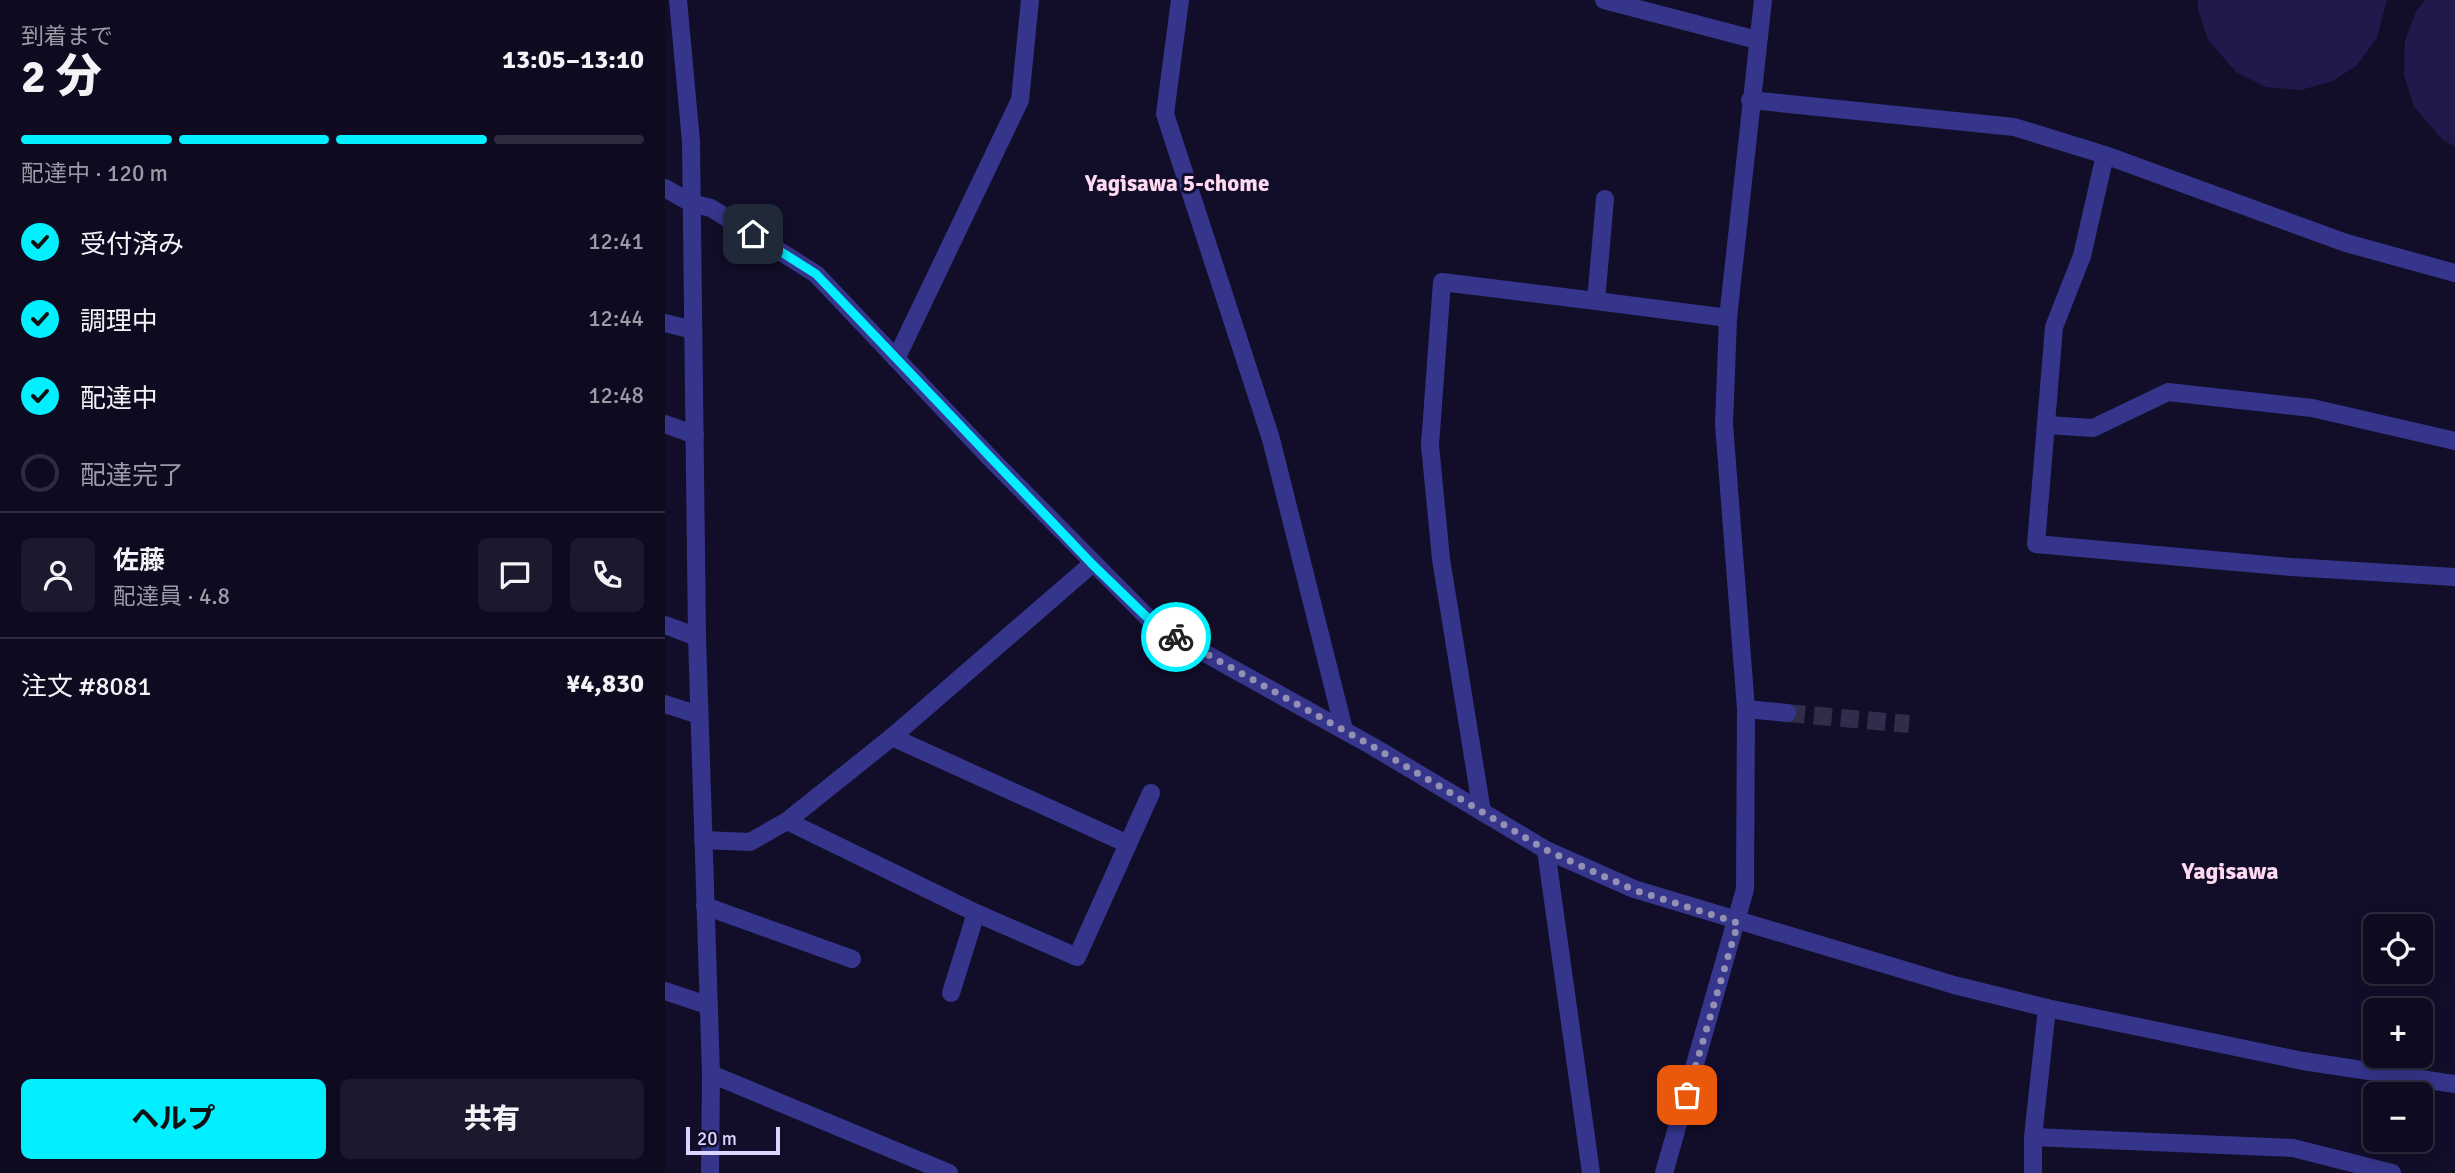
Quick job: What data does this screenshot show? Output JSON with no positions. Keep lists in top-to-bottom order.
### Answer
{
  "districts": ["Yagisawa 5-chome", "Yagisawa"],
  "scale_bar": "20 m",
  "page": {
    "heading": ["2 分", "到着まで", "13:05–13:10"],
    "panel": [
      "佐藤",
      "配達員 · 4.8",
      "注文 #8081",
      "¥4,830"
    ],
    "bar": "配達中 · 120 m",
    "list": [
      ["受付済み", "12:41"],
      ["調理中", "12:44"],
      ["配達中", "12:48"],
      "配達完了"
    ],
    "map_buttons": ["+", "−"],
    "buttons": ["ヘルプ", "共有"],
    "scale": "20 m"
  }
}
